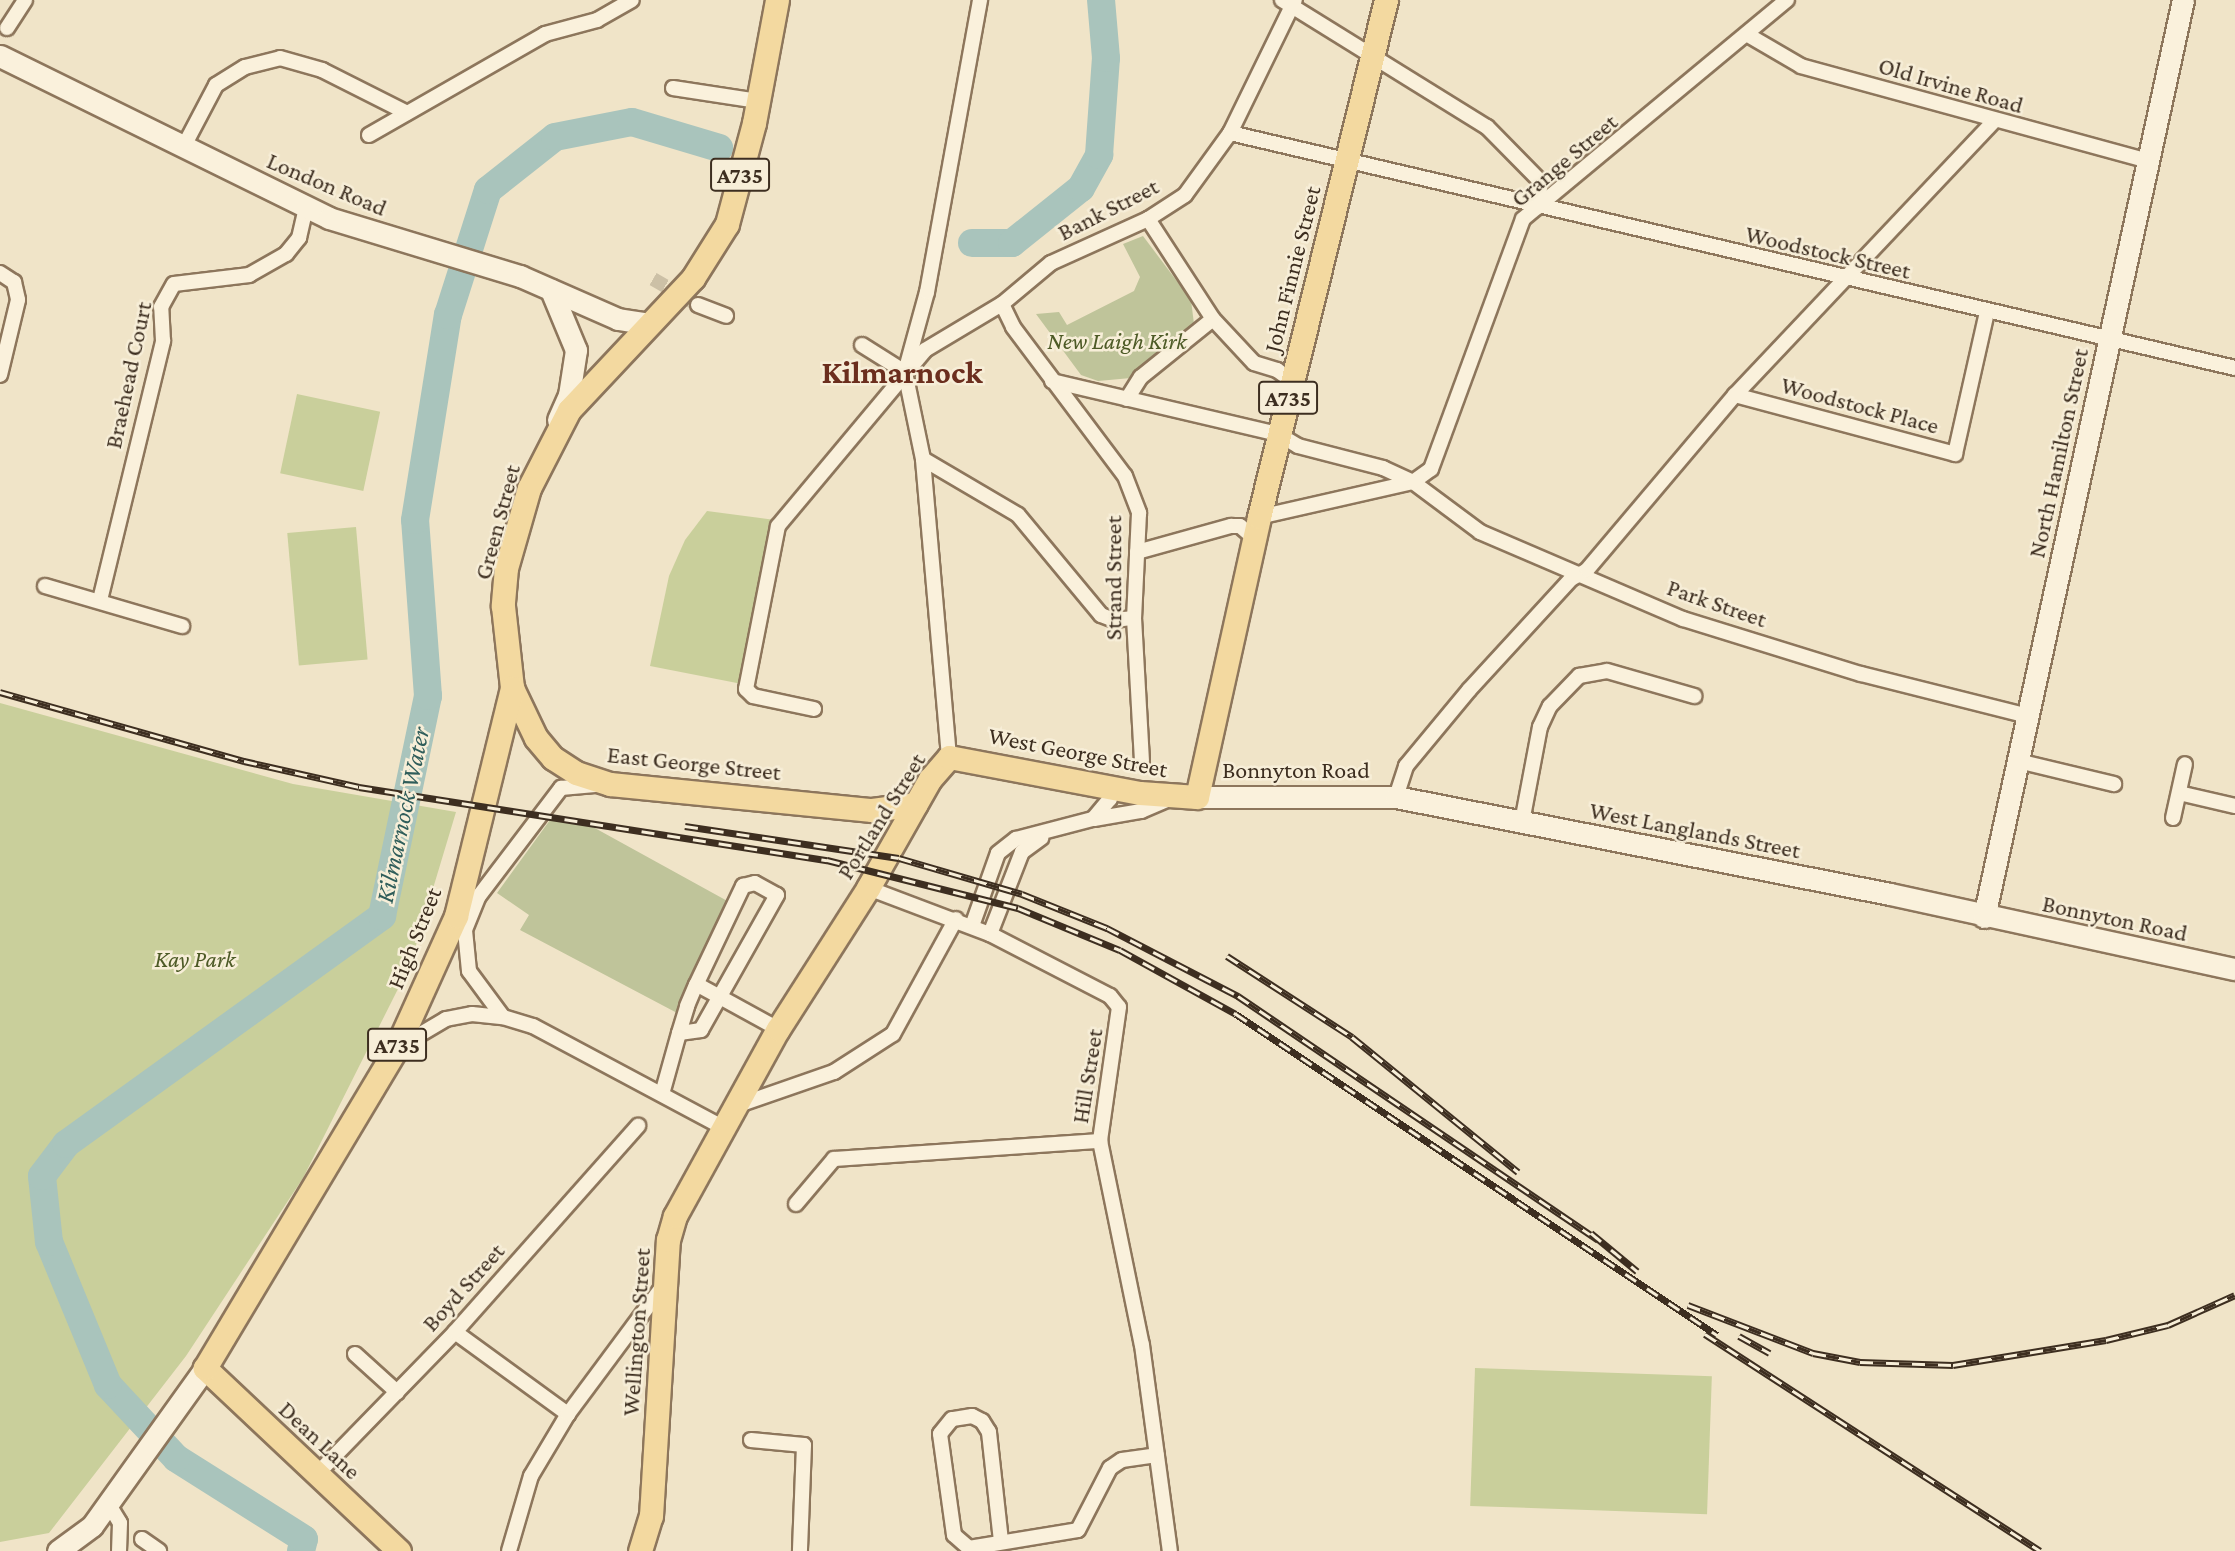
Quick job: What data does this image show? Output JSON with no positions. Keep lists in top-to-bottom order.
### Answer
{
  "streets": {
    "main road": [
      "A735",
      "John Finnie Street",
      "Green Street",
      "West George Street",
      "East George Street",
      "Portland Street",
      "High Street",
      "Wellington Street",
      "Dean Lane"
    ],
    "street": [
      "Old Irvine Road",
      "Grange Street",
      "London Road",
      "Bank Street",
      "Woodstock Street",
      "Braehead Court",
      "Woodstock Place",
      "North Hamilton Street",
      "Strand Street",
      "Park Street",
      "Bonnyton Road",
      "West Langlands Street",
      "Hill Street",
      "Boyd Street"
    ]
  },
  "crossings": [
    ["Old Irvine Road", "Grange Street"],
    ["Old Irvine Road", "North Hamilton Street"],
    ["Grange Street", "Woodstock Street"],
    ["Grange Street", "Park Street"],
    ["A735", "London Road"],
    ["A735", "Green Street"],
    ["London Road", "Braehead Court"],
    ["London Road", "Green Street"],
    ["Bank Street", "Woodstock Street"],
    ["Bank Street", "Strand Street"],
    ["Bank Street", "Portland Street"],
    ["Woodstock Street", "John Finnie Street"],
    ["Woodstock Street", "Woodstock Place"],
    ["Woodstock Street", "North Hamilton Street"],
    ["John Finnie Street", "Park Street"],
    ["John Finnie Street", "West George Street"],
    ["John Finnie Street", "Bonnyton Road"],
    ["North Hamilton Street", "Park Street"],
    ["North Hamilton Street", "Bonnyton Road"],
    ["North Hamilton Street", "West Langlands Street"],
    ["Green Street", "East George Street"],
    ["Green Street", "High Street"],
    ["Strand Street", "Park Street"],
    ["West George Street", "Bonnyton Road"],
    ["West George Street", "Portland Street"],
    ["East George Street", "Portland Street"],
    ["East George Street", "High Street"],
    ["Bonnyton Road", "West Langlands Street"],
    ["Portland Street", "Hill Street"],
    ["Portland Street", "Wellington Street"],
    ["High Street", "Dean Lane"],
    ["Boyd Street", "Dean Lane"]
  ],
  "districts": ["Kilmarnock"],
  "water": ["Kilmarnock Water"],
  "parks": ["New Laigh Kirk", "Kay Park"]
}
